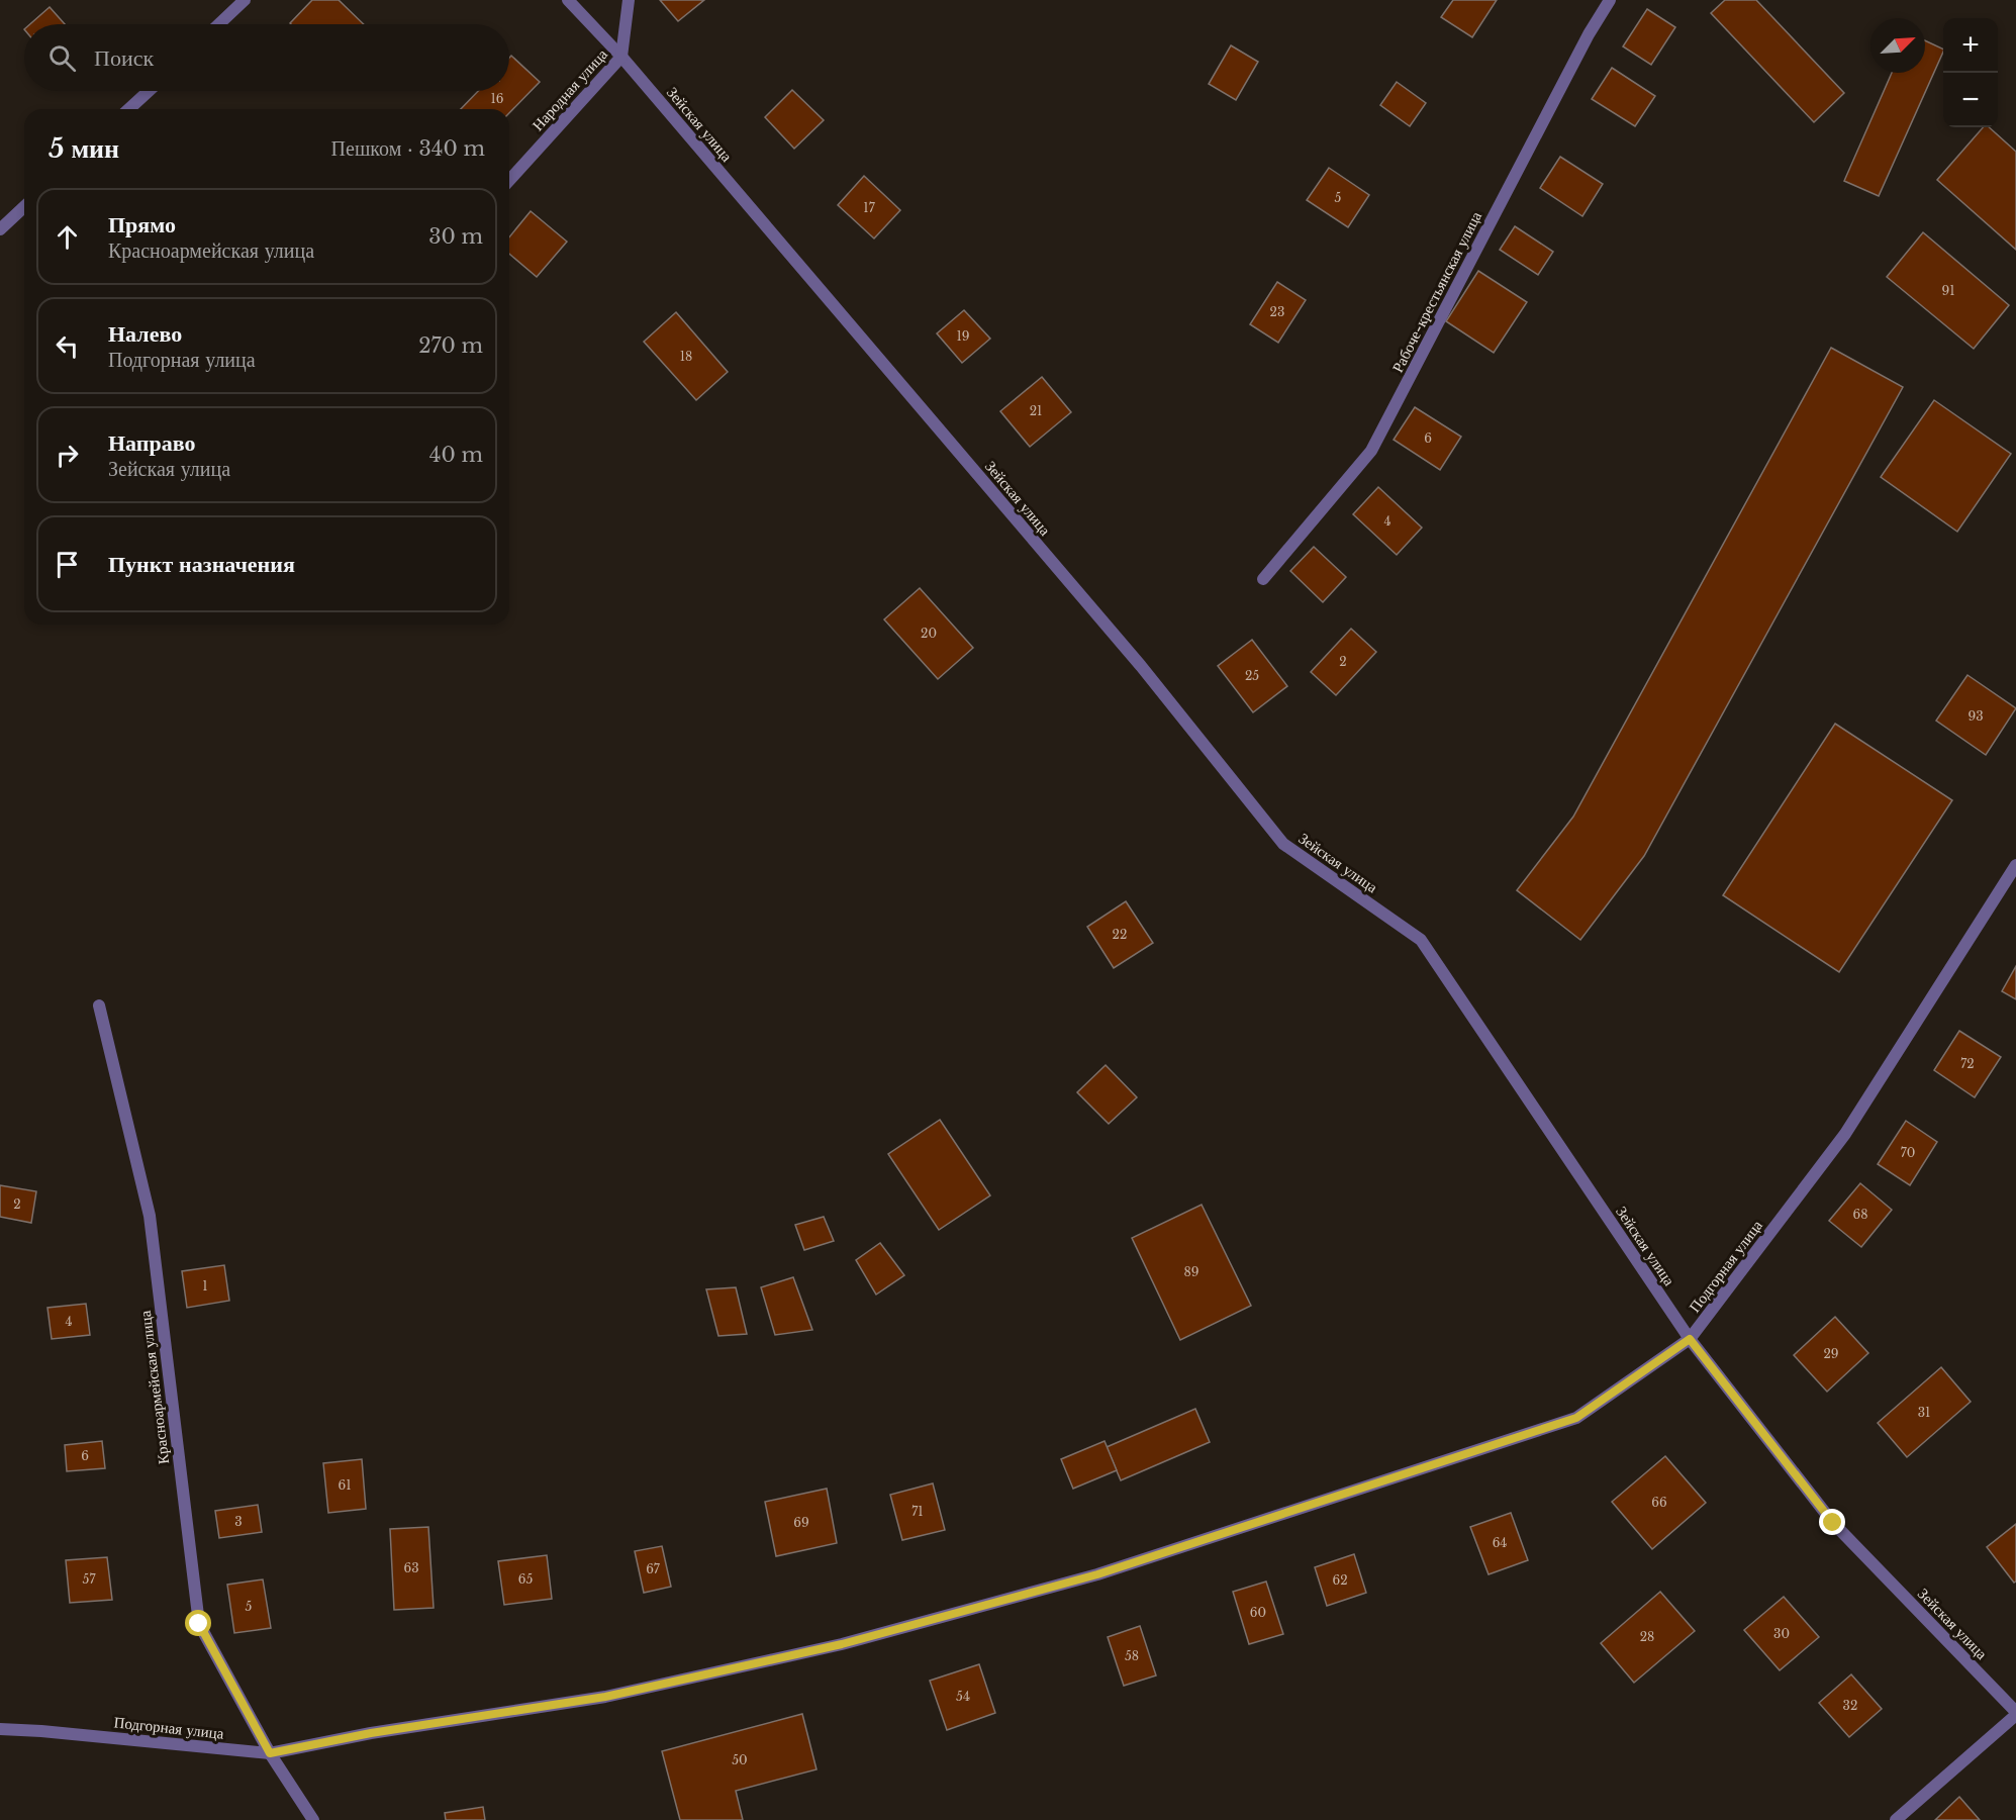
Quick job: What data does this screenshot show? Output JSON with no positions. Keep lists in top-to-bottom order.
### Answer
{
  "streets": {
    "street": [
      "Народная улица",
      "Зейская улица",
      "Рабоче-крестьянская улица",
      "Подгорная улица",
      "Красноармейская улица"
    ]
  },
  "crossings": [
    ["Народная улица", "Зейская улица"],
    ["Зейская улица", "Подгорная улица"],
    ["Подгорная улица", "Красноармейская улица"]
  ],
  "house_numbers": [
    "16",
    "5",
    "17",
    "91",
    "23",
    "19",
    "18",
    "21",
    "6",
    "4",
    "20",
    "2",
    "25",
    "93",
    "22",
    "72",
    "70",
    "2",
    "68",
    "89",
    "1",
    "4",
    "29",
    "31",
    "6",
    "61",
    "66",
    "71",
    "3",
    "69",
    "64",
    "63",
    "67",
    "57",
    "65",
    "62",
    "5",
    "60",
    "30",
    "28",
    "58",
    "54",
    "32",
    "50"
  ],
  "north": "top right",
  "page": {
    "map_buttons": ["+", "−"],
    "search": "Поиск",
    "heading": ["5 мин", "Пешком · 340 m"],
    "list": [
      ["Прямо", "Красноармейская улица", "30 m"],
      ["Налево", "Подгорная улица", "270 m"],
      ["Направо", "Зейская улица", "40 m"],
      "Пункт назначения"
    ]
  }
}
